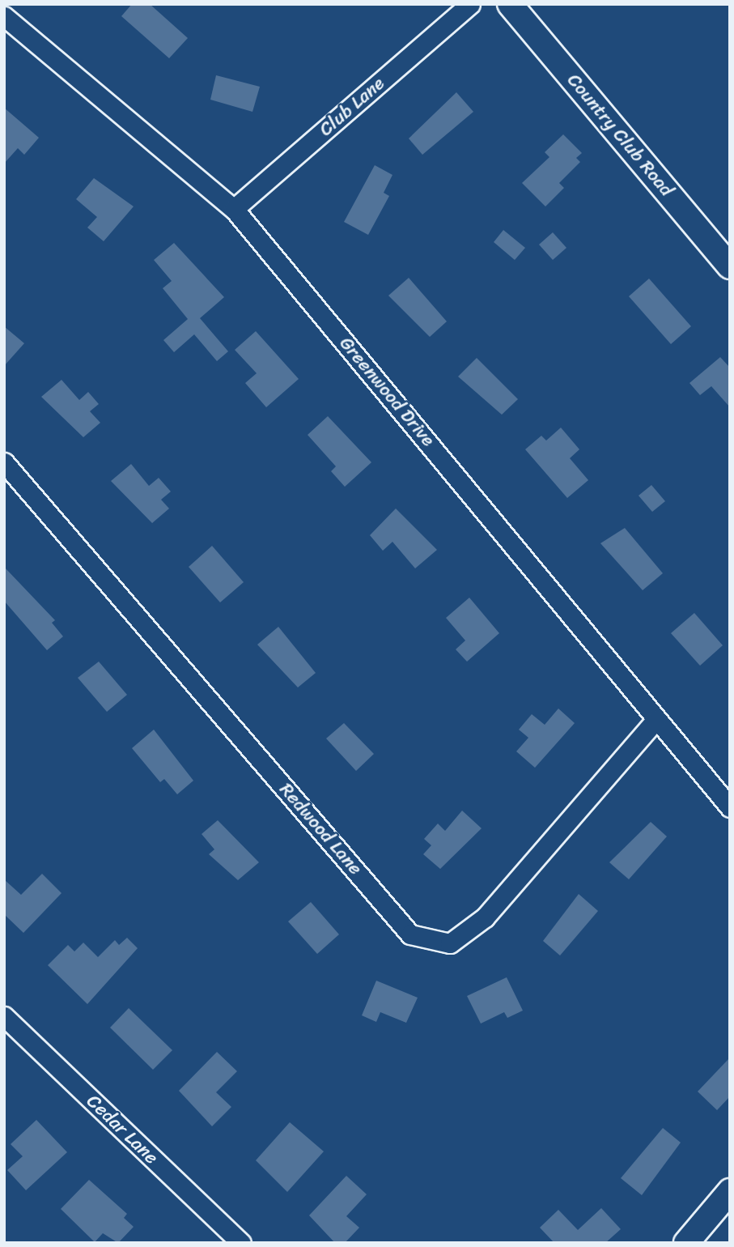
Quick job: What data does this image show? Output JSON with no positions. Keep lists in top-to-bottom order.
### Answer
{
  "streets": {
    "street": [
      "Club Lane",
      "Country Club Road",
      "Greenwood Drive",
      "Redwood Lane",
      "Cedar Lane"
    ]
  },
  "crossings": [
    ["Club Lane", "Greenwood Drive"],
    ["Greenwood Drive", "Redwood Lane"]
  ]
}
